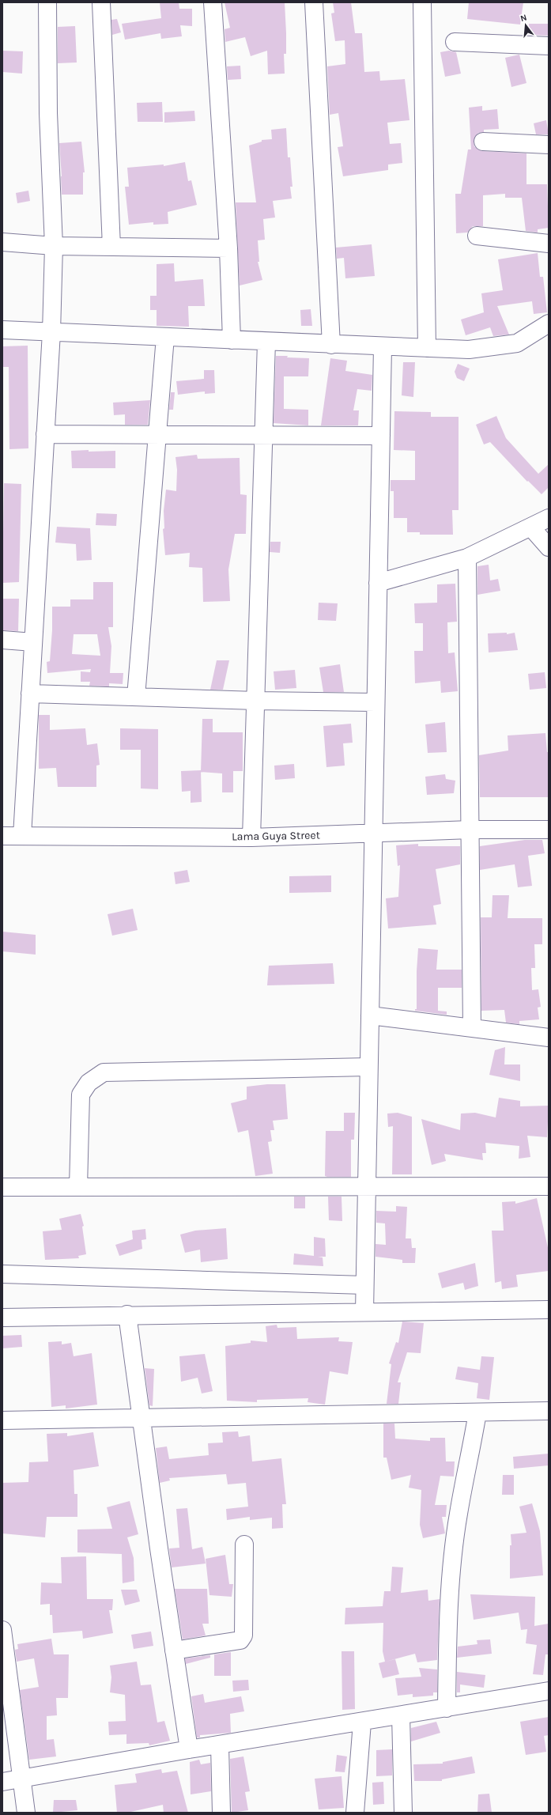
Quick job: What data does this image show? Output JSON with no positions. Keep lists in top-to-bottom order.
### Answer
{
  "streets": {
    "street": ["Lama Guya Street"]
  },
  "north": "top"
}
